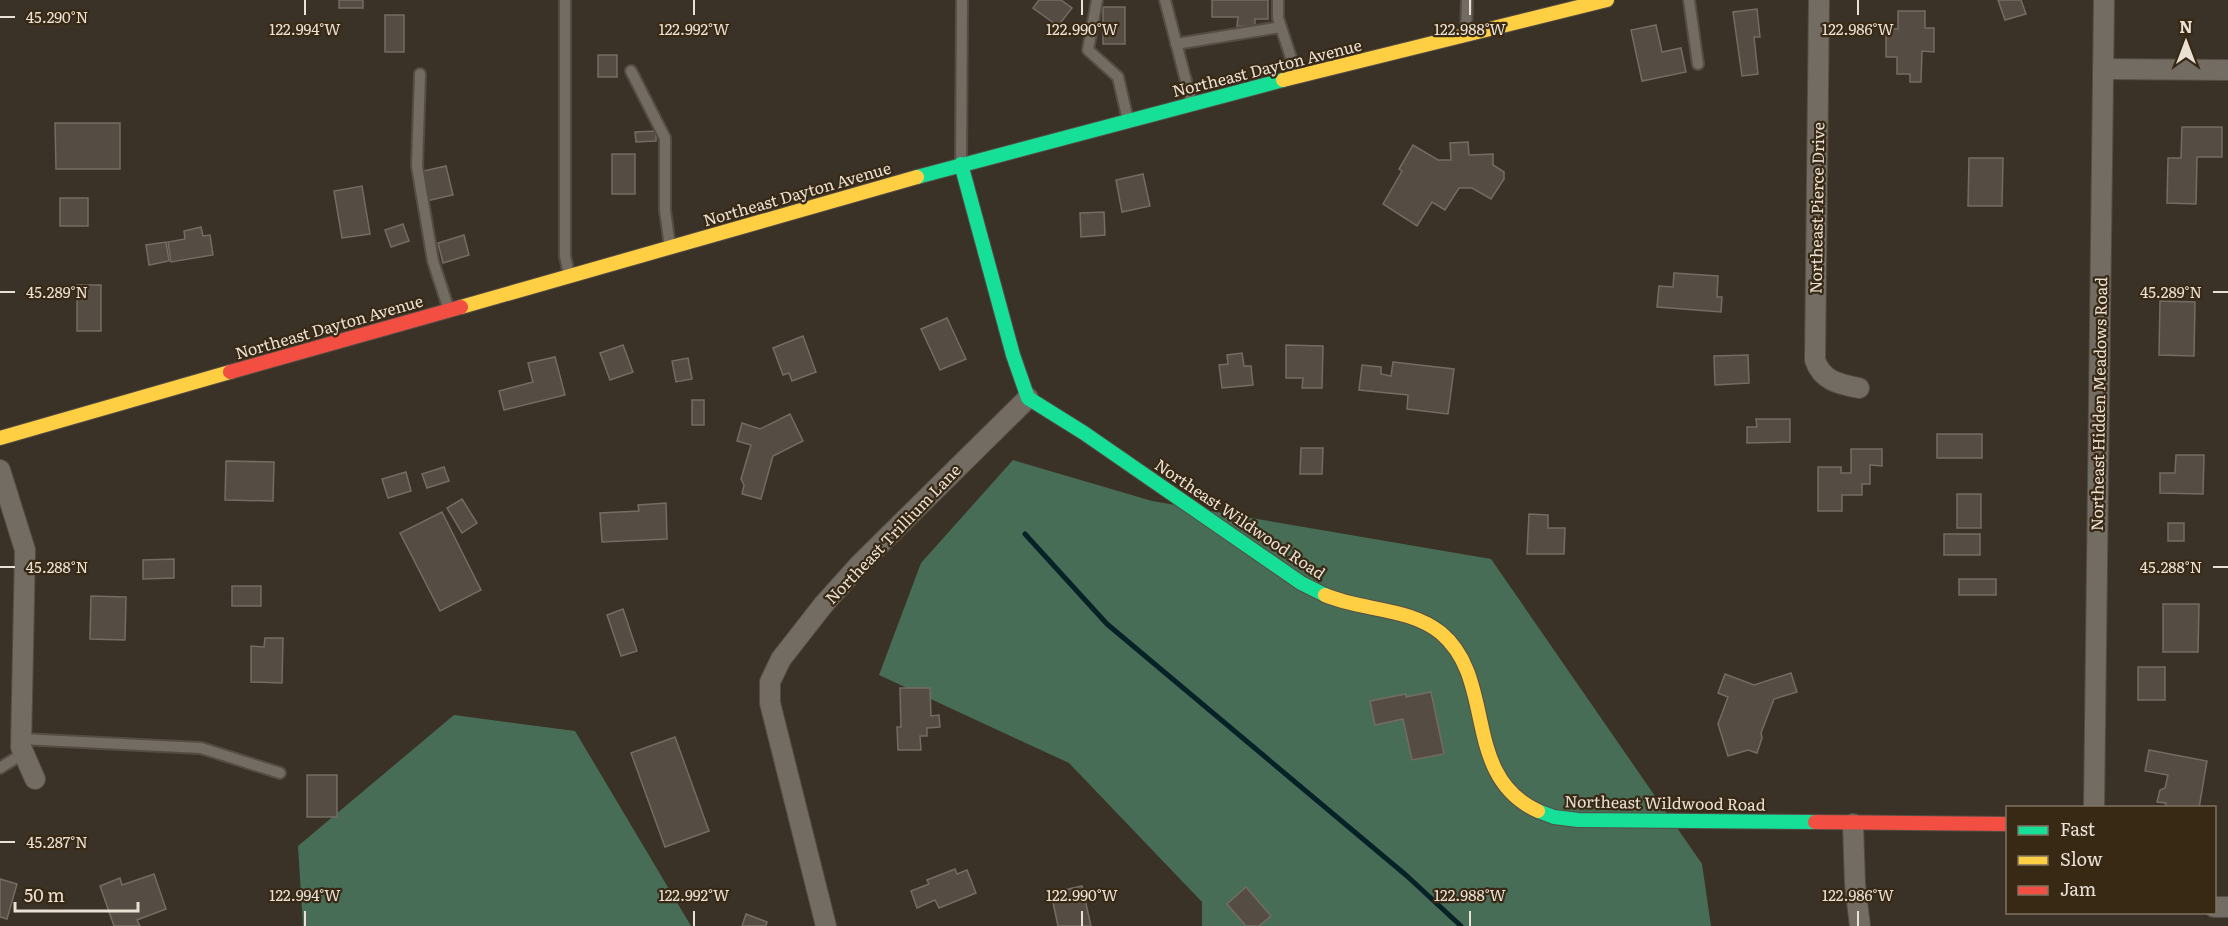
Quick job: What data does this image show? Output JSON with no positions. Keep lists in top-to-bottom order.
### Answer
{
  "streets": {
    "street": [
      "Northeast Dayton Avenue",
      "Northeast Pierce Drive",
      "Northeast Hidden Meadows Road",
      "Northeast Wildwood Road",
      "Northeast Trillium Lane"
    ]
  },
  "crossings": [
    ["Northeast Wildwood Road", "Northeast Trillium Lane"]
  ],
  "legend": ["Fast", "Slow", "Jam"],
  "scale_bar": "50 m",
  "north": "top",
  "coordinates": [
    "45.290°N",
    "122.994°W",
    "122.992°W",
    "122.990°W",
    "122.988°W",
    "122.986°W",
    "45.289°N",
    "45.288°N",
    "45.287°N"
  ]
}
